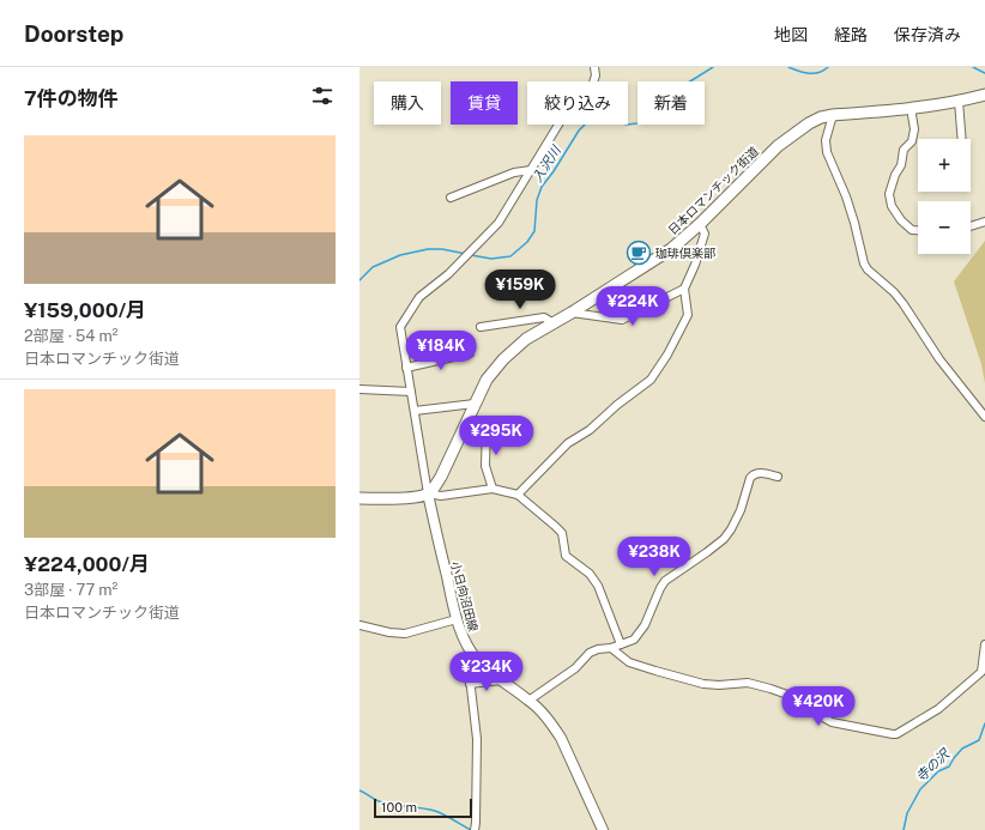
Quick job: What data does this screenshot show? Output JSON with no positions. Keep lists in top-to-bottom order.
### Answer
{
  "streets": {
    "highway": ["日本ロマンチック街道"],
    "main road": ["小日向沼田線"]
  },
  "crossings": [
    ["日本ロマンチック街道", "小日向沼田線"]
  ],
  "water": ["入沢川", "寺の沢"],
  "places": {
    "cafe": ["珈琲倶楽部"]
  },
  "scale_bar": "100 m",
  "page": {
    "header": "Doorstep",
    "nav": ["地図", "経路", "保存済み"],
    "heading": "7件の物件",
    "chip": [
      "購入",
      "賃貸",
      "絞り込み",
      "新着"
    ],
    "list": [
      {
        "name": "¥159,000/月",
        "note": "2部屋 · 54 m² · 日本ロマンチック街道"
      },
      {
        "name": "¥224,000/月",
        "note": "3部屋 · 77 m² · 日本ロマンチック街道"
      }
    ],
    "map_buttons": ["+", "−"],
    "price": [
      "¥159K",
      "¥224K",
      "¥184K",
      "¥295K",
      "¥238K",
      "¥234K",
      "¥420K"
    ],
    "scale": "100 m"
  }
}
